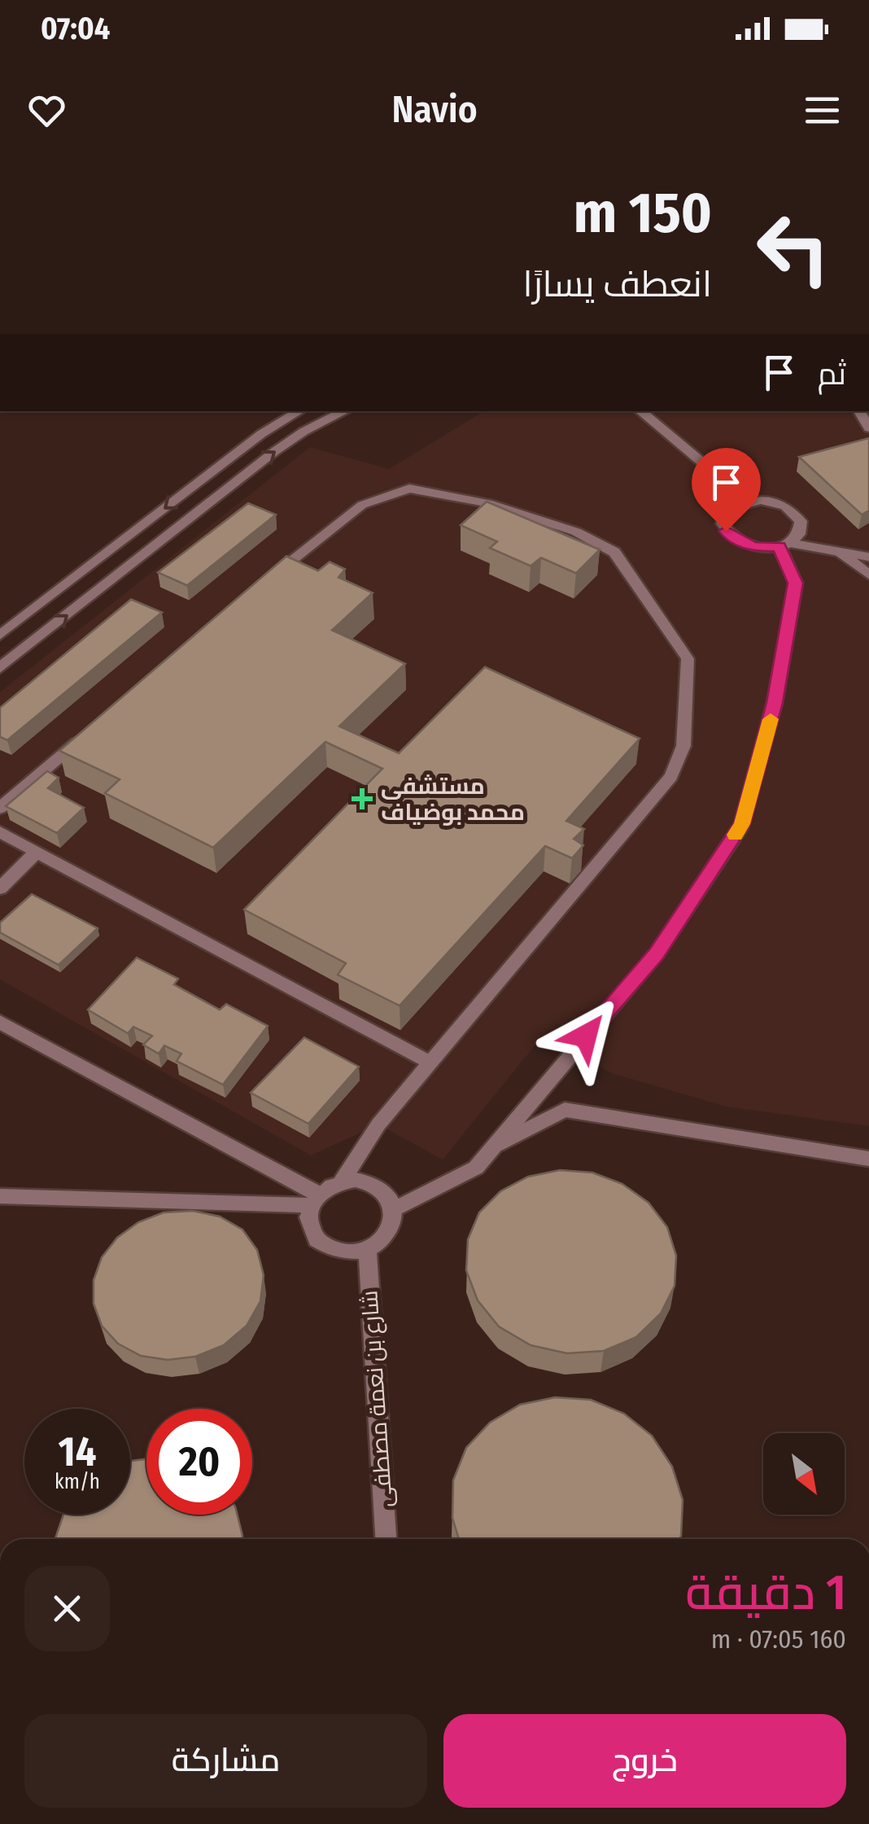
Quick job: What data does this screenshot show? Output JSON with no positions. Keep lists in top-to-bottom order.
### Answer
{
  "streets": {
    "street": ["شارع بن نعمة مصطفى"]
  },
  "places": {
    "health": ["مستشفى محمد بوضياف"]
  },
  "north": "bottom right",
  "page": {
    "status": "07:04",
    "header": "Navio",
    "turn": ["150 m", "انعطف يسارًا"],
    "then": "ثم",
    "speed": "14 km/h",
    "limit": "20",
    "heading": ["1 دقيقة", "160 m · 07:05"],
    "buttons": ["خروج", "مشاركة"]
  }
}
